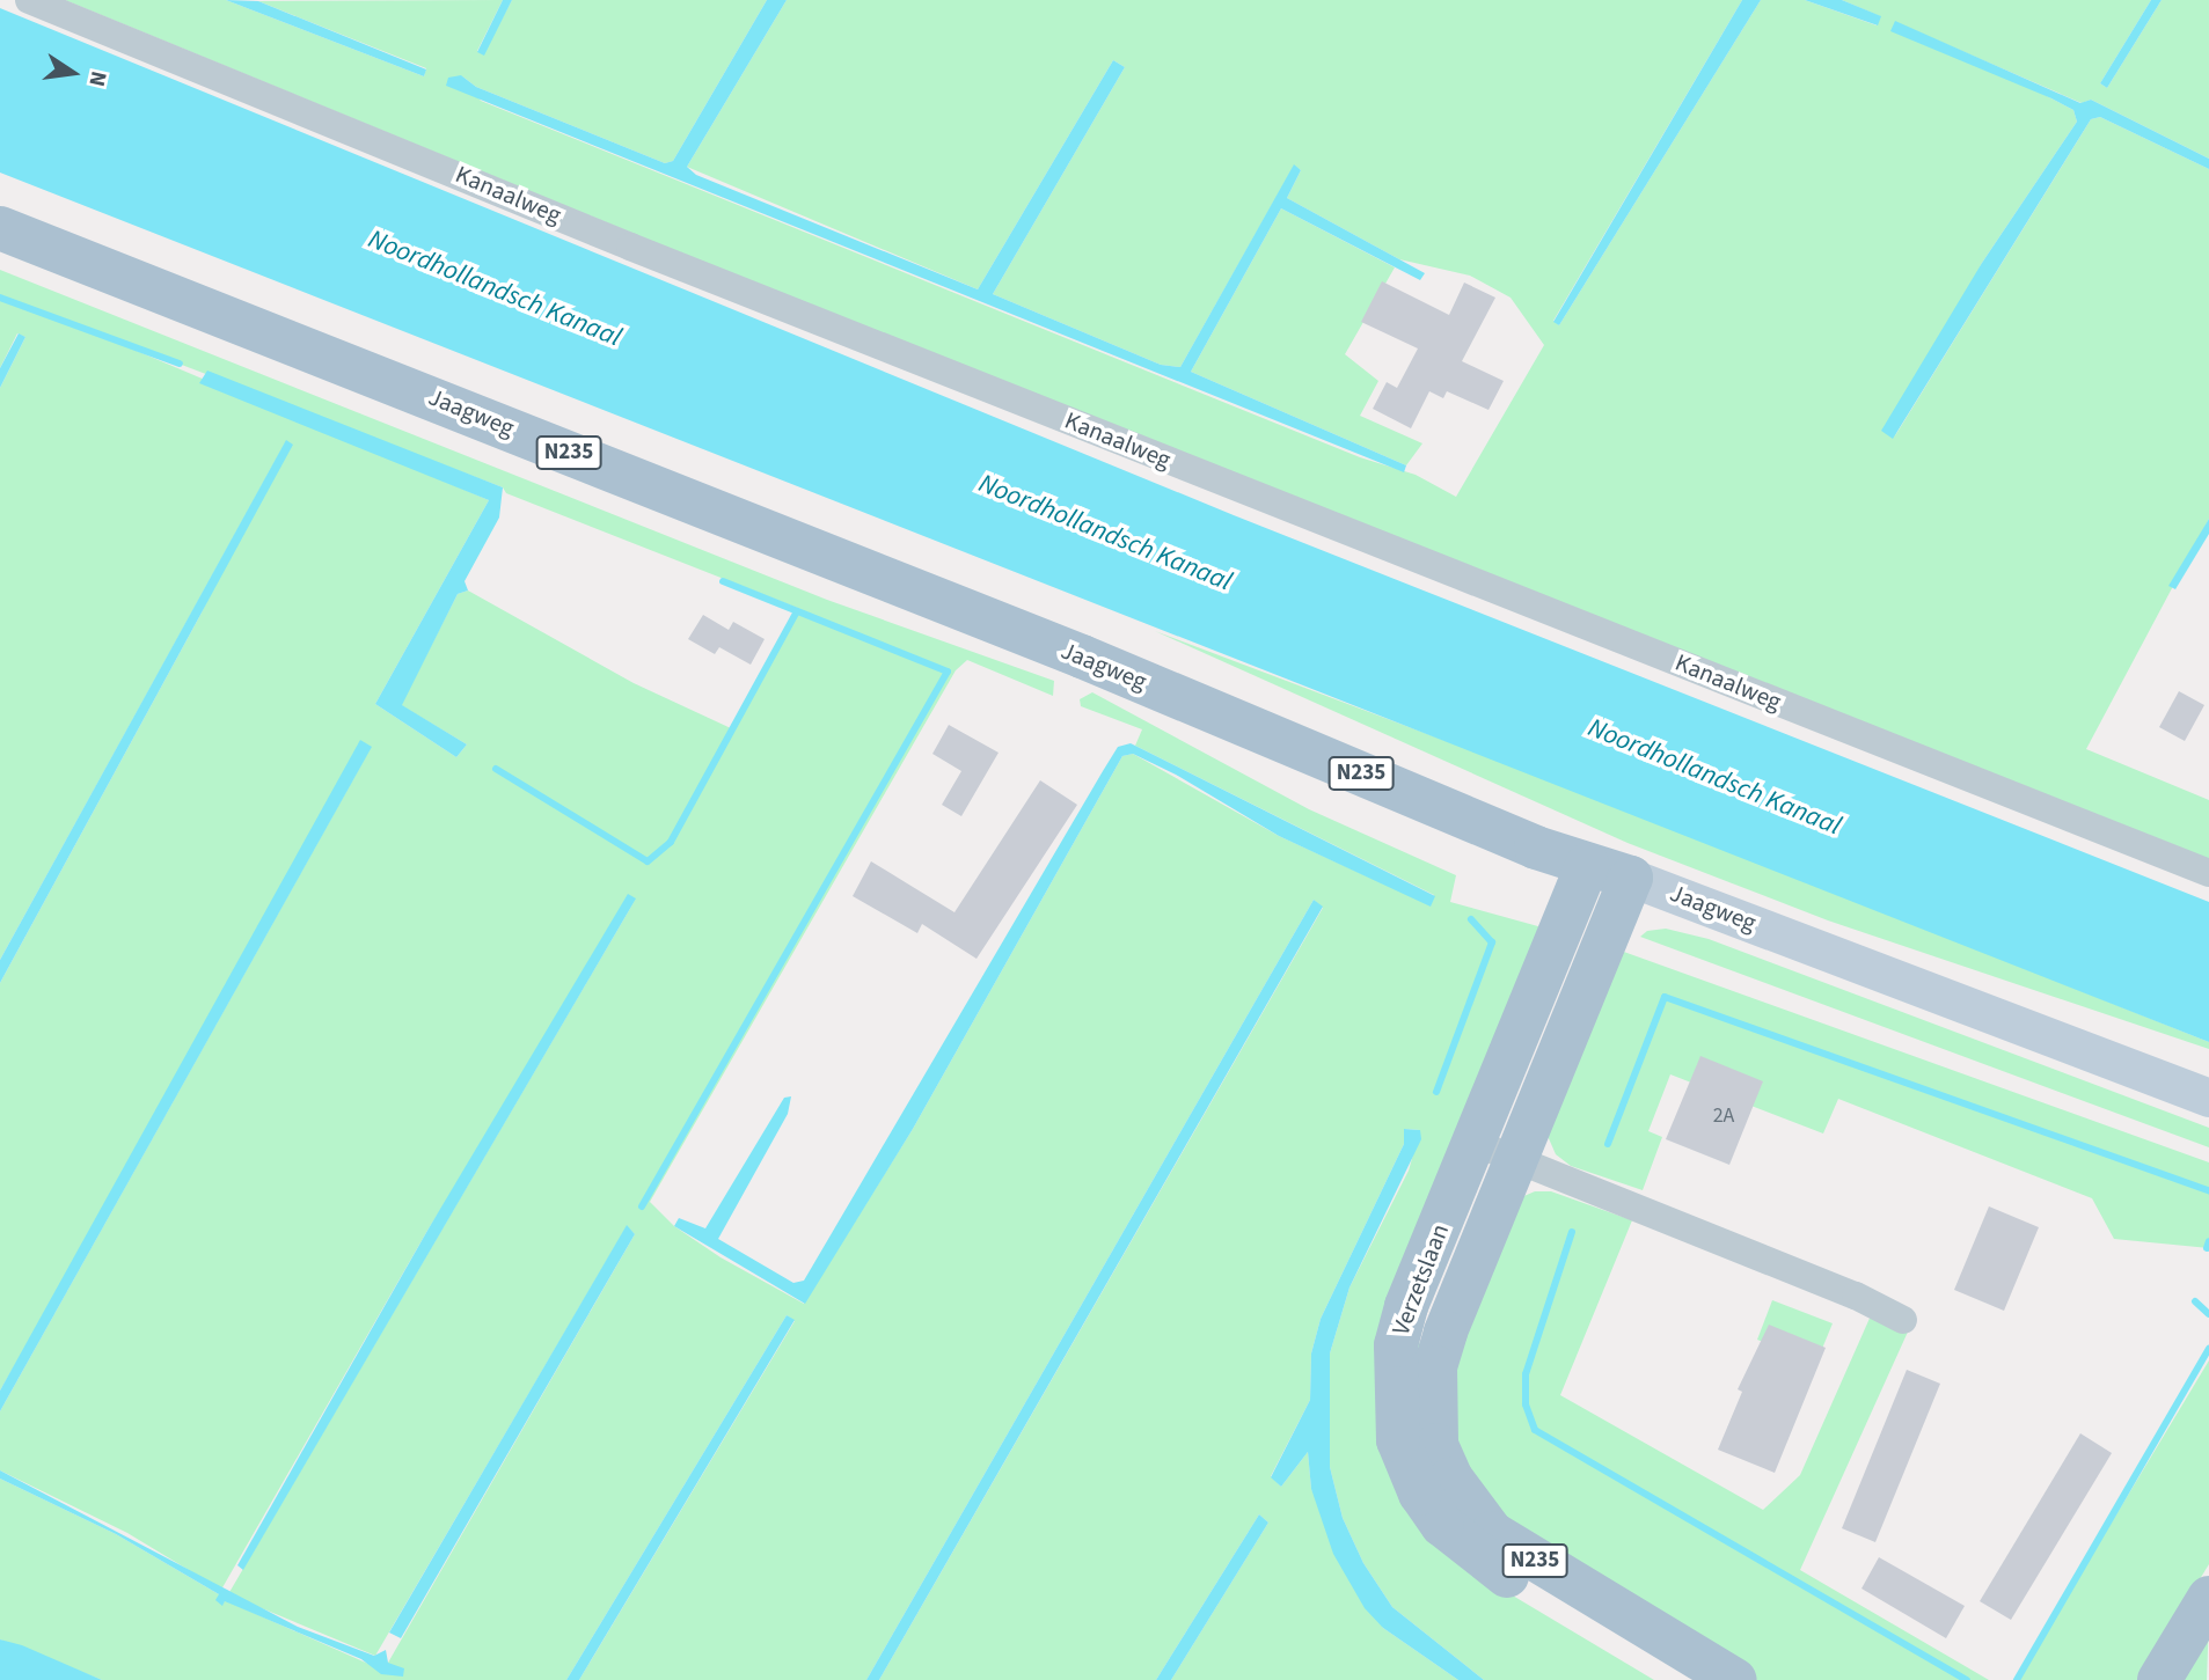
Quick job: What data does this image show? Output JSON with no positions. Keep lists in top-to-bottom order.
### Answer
{
  "streets": {
    "main road": ["Jaagweg", "N235", "Verzetslaan"],
    "street": ["Kanaalweg"]
  },
  "crossings": [
    ["Jaagweg", "Verzetslaan"]
  ],
  "water": ["Noordhollandsch Kanaal"],
  "house_numbers": ["2A"],
  "north": "right"
}
